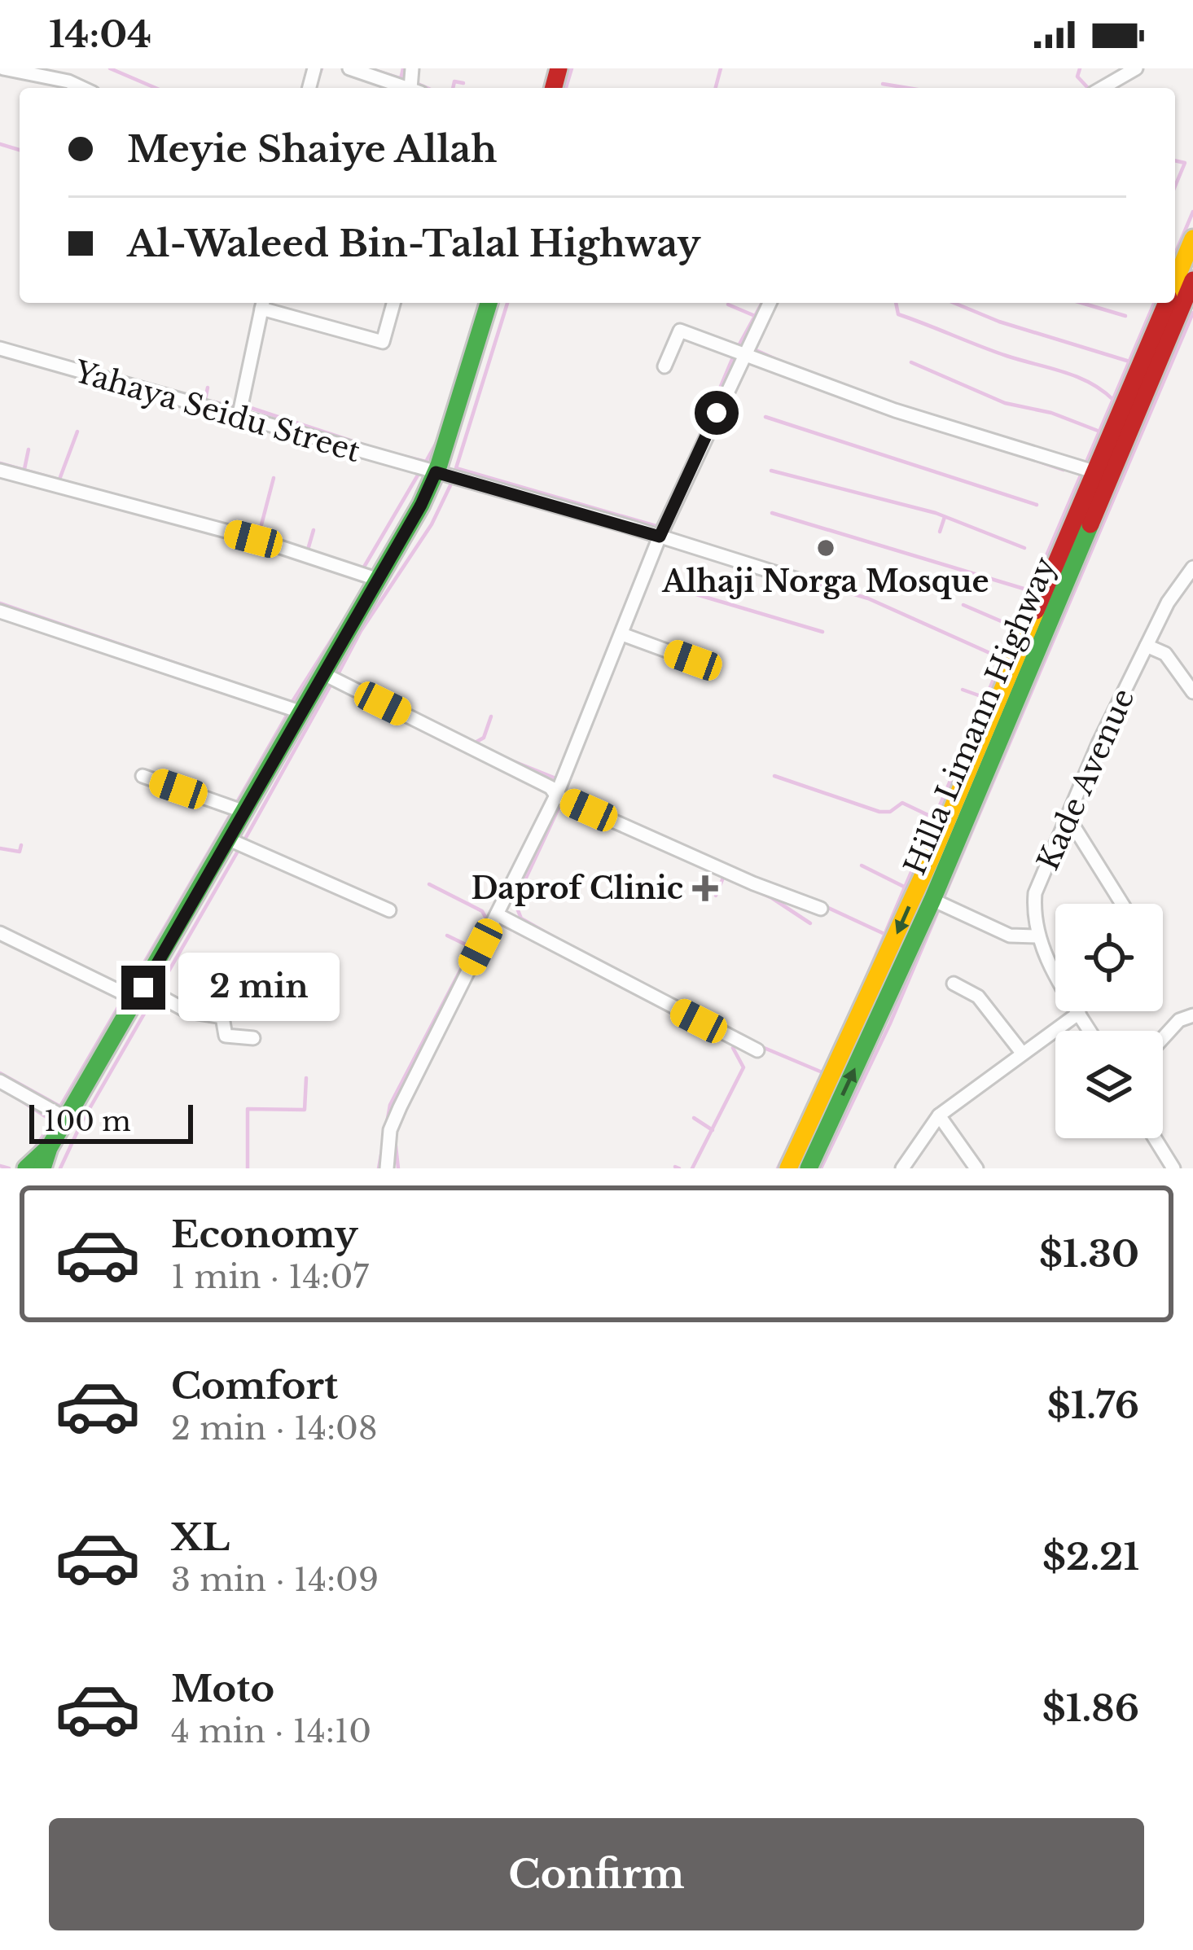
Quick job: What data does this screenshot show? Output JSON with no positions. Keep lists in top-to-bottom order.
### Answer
{
  "streets": {
    "main road": ["Hilla Limann Highway"],
    "street": ["Yahaya Seidu Street", "Kade Avenue"]
  },
  "places": {
    "other": ["Alhaji Norga Mosque"],
    "health": ["Daprof Clinic"]
  },
  "scale_bar": "100 m",
  "page": {
    "status": "14:04",
    "banner": ["Meyie Shaiye Allah", "Al-Waleed Bin-Talal Highway"],
    "bubble": "2 min",
    "scale": "100 m",
    "list": [
      {
        "name": "Economy",
        "note": "1 min · 14:07",
        "value": "$1.30"
      },
      {
        "name": "Comfort",
        "note": "2 min · 14:08",
        "value": "$1.76"
      },
      {
        "name": "XL",
        "note": "3 min · 14:09",
        "value": "$2.21"
      },
      {
        "name": "Moto",
        "note": "4 min · 14:10",
        "value": "$1.86"
      }
    ],
    "buttons": "Confirm"
  }
}
